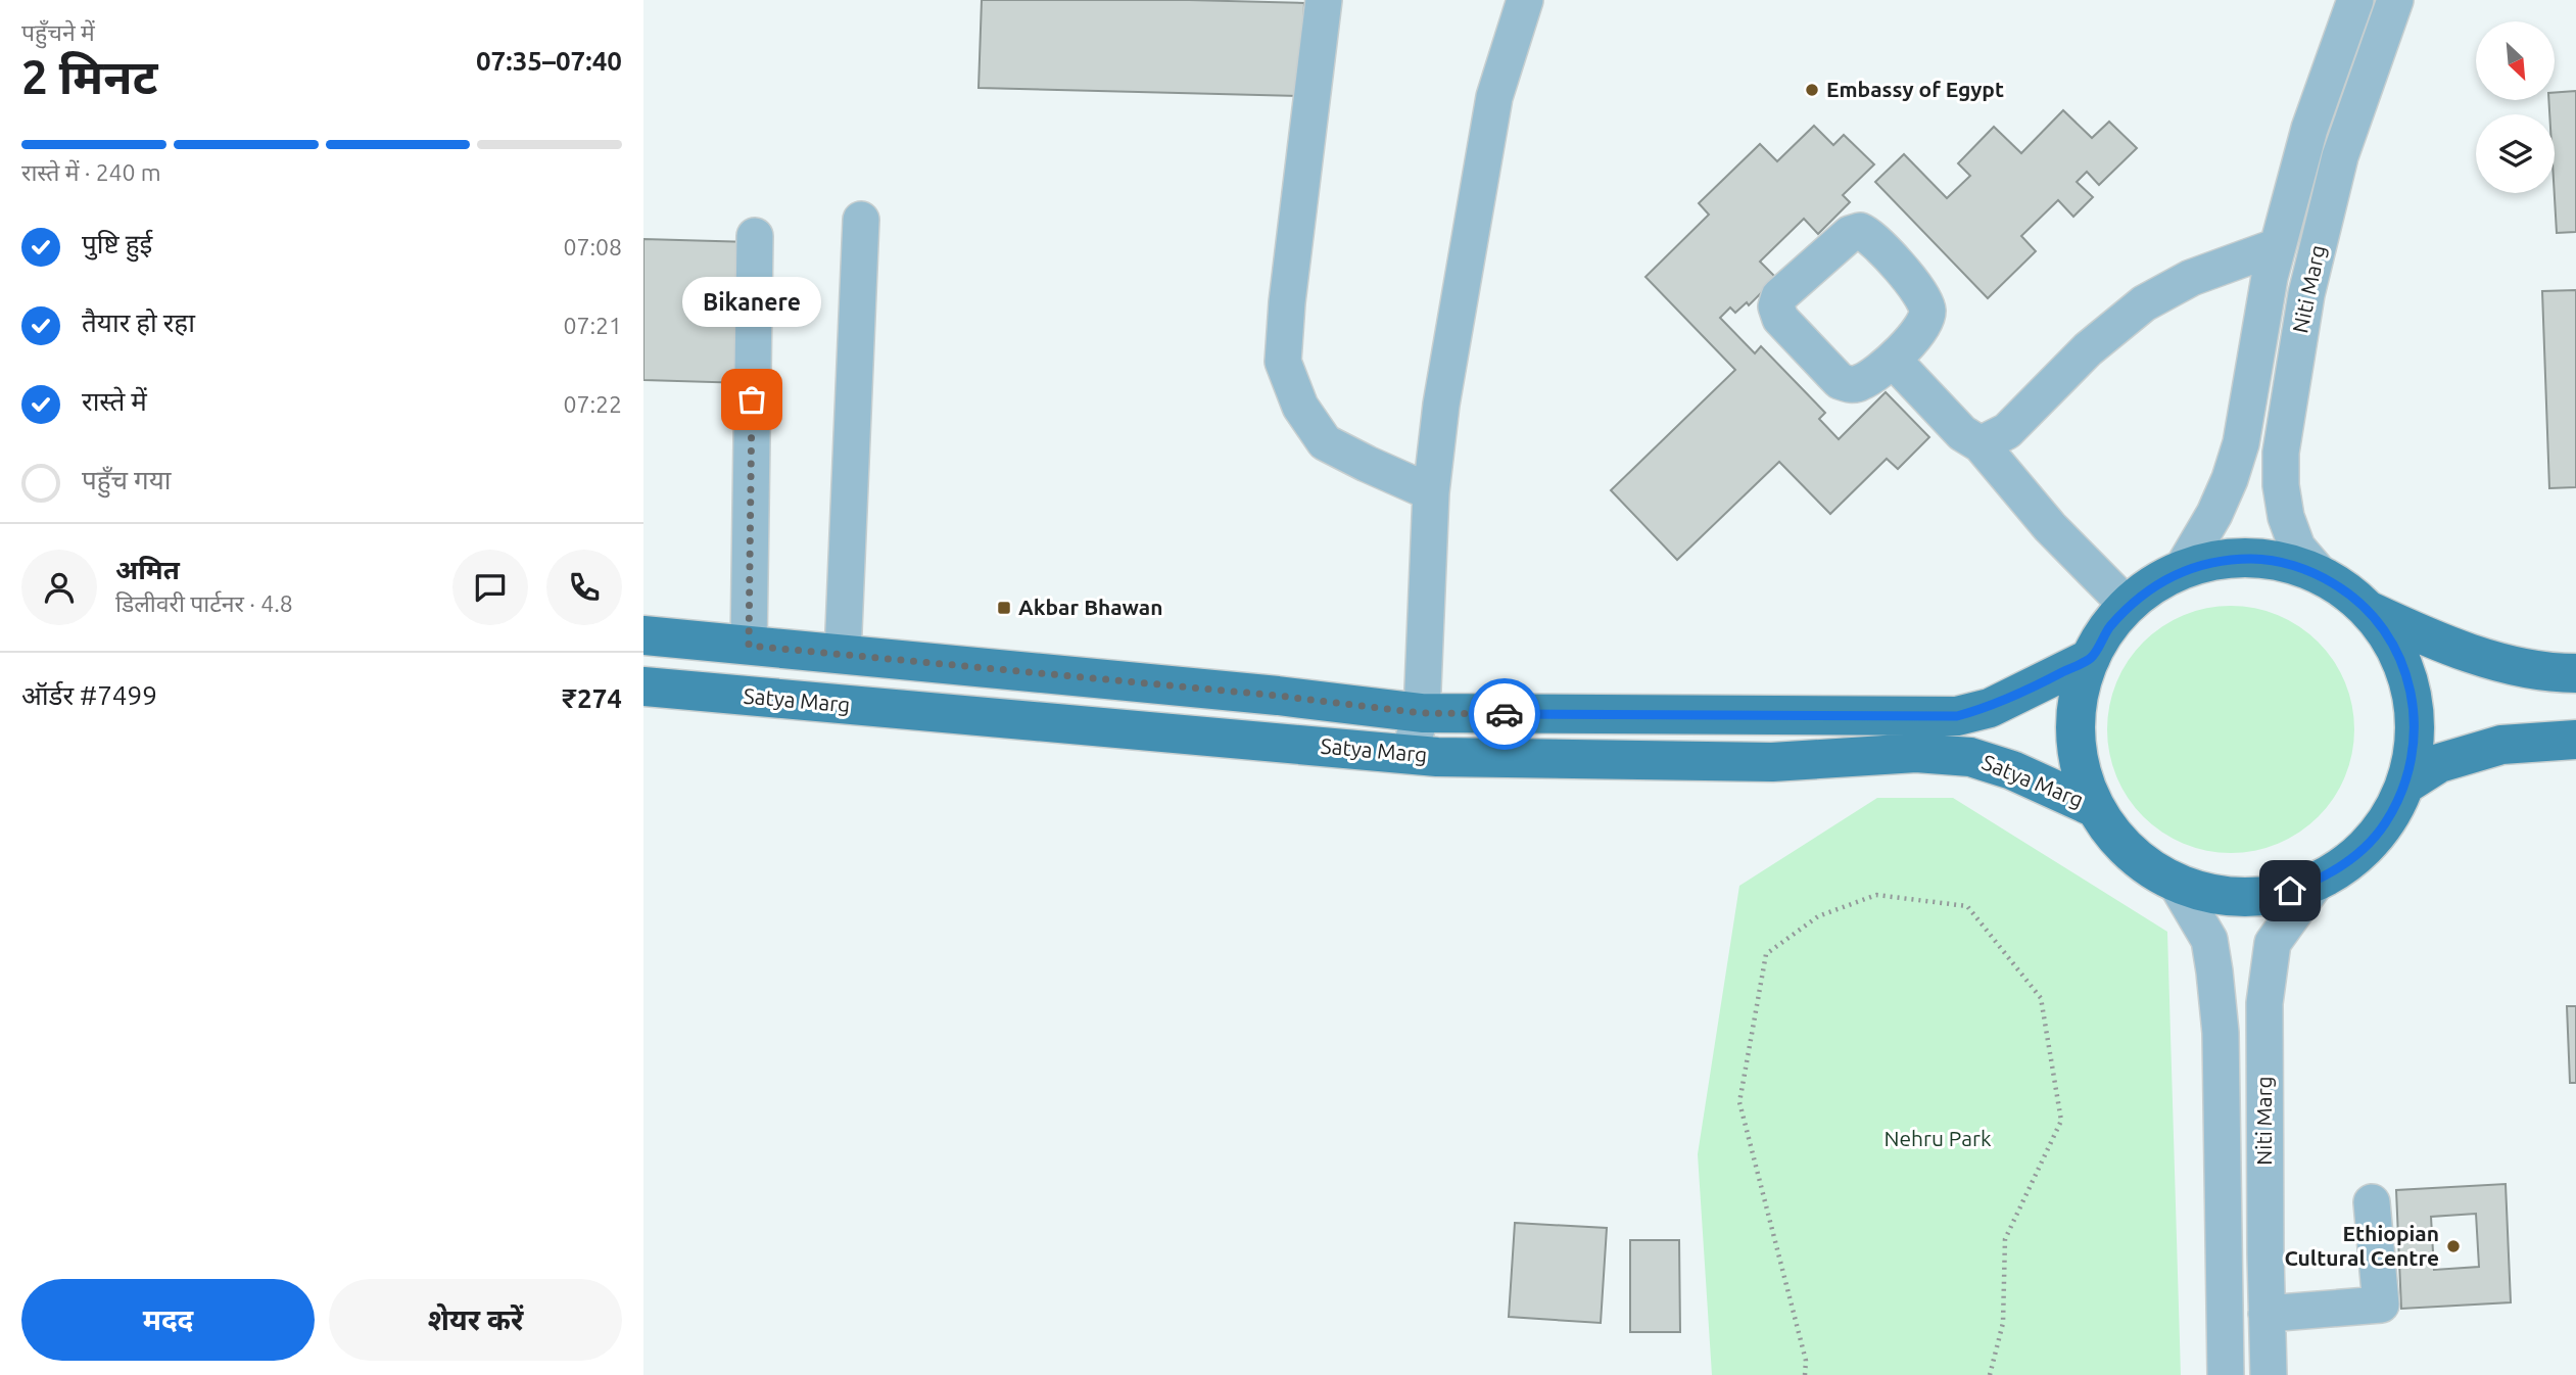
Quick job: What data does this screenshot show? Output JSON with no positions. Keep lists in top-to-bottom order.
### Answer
{
  "streets": {
    "main road": ["Satya Marg"],
    "street": ["Niti Marg"]
  },
  "parks": ["Nehru Park"],
  "places": {
    "other": ["Embassy of Egypt", "Bikanere", "Ethiopian Cultural Centre"],
    "transit": ["Akbar Bhawan"]
  },
  "north": "bottom right",
  "page": {
    "heading": ["2 मिनट", "पहुँचने में", "07:35–07:40"],
    "panel": [
      "अमित",
      "डिलीवरी पार्टनर · 4.8",
      "ऑर्डर #7499",
      "₹274"
    ],
    "bar": "रास्ते में · 240 m",
    "list": [
      ["पुष्टि हुई", "07:08"],
      ["तैयार हो रहा", "07:21"],
      ["रास्ते में", "07:22"],
      "पहुँच गया"
    ],
    "bubble": "Bikanere",
    "buttons": ["मदद", "शेयर करें"]
  }
}
